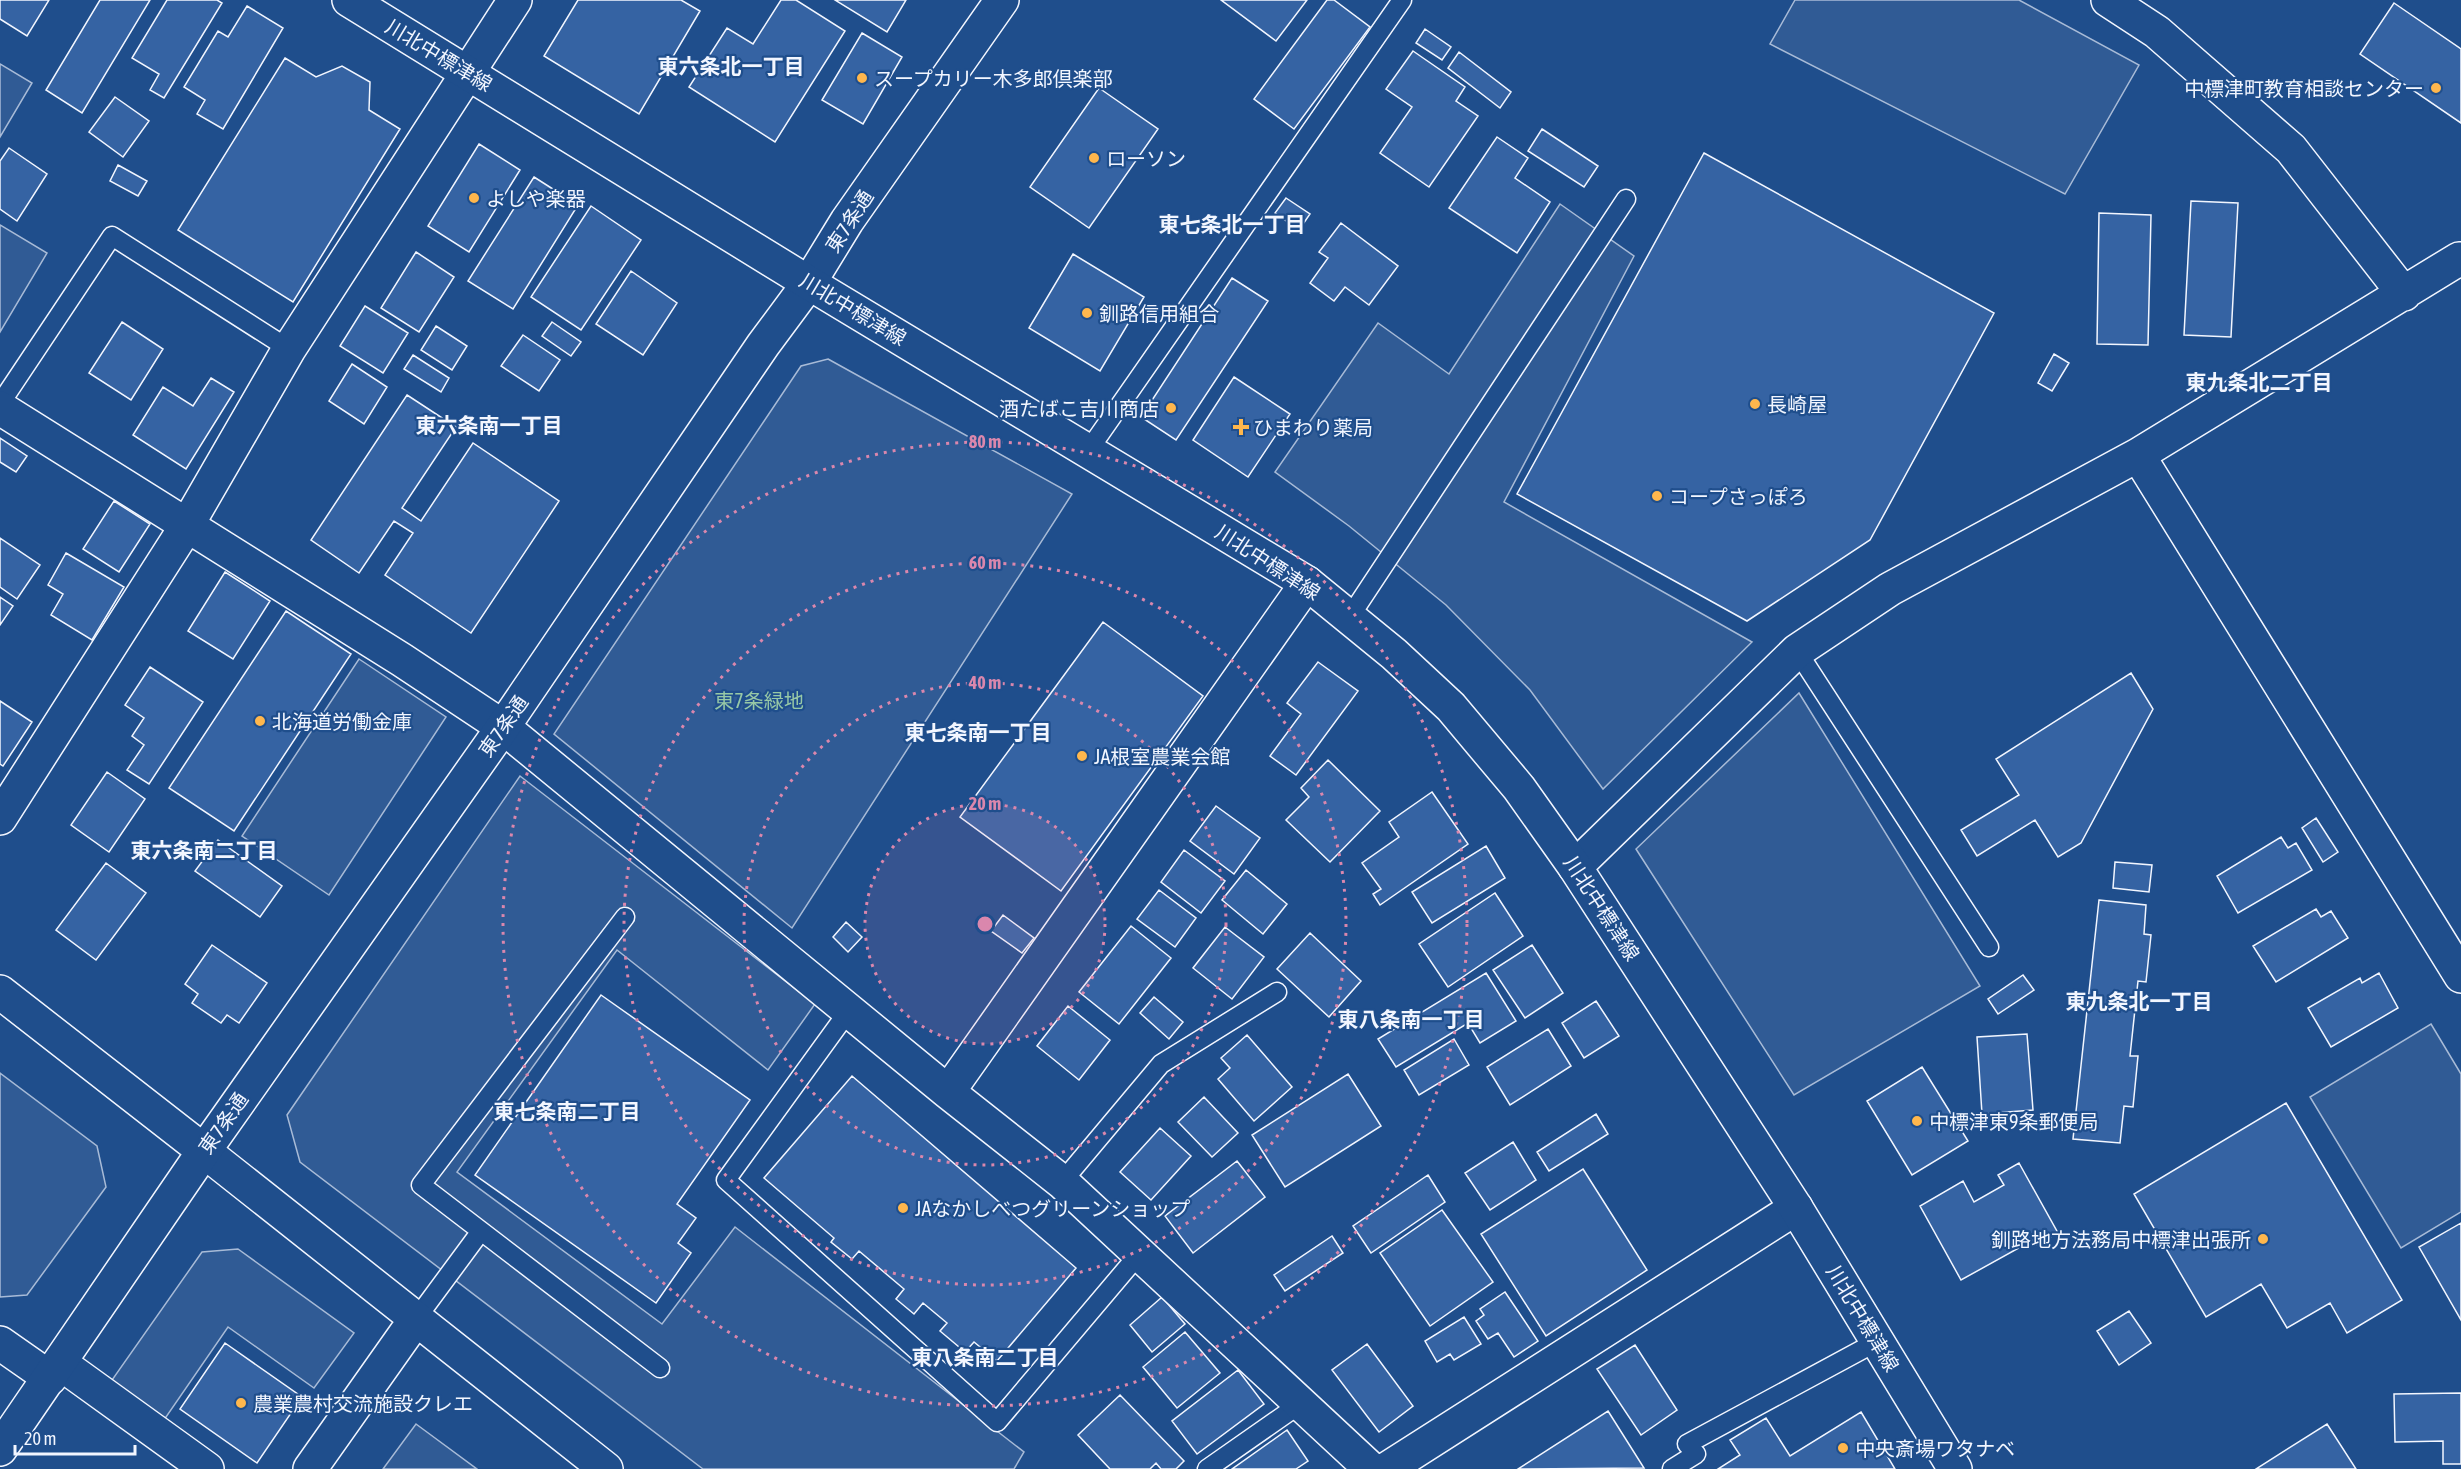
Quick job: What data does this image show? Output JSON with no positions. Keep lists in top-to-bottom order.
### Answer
{
  "streets": {
    "street": ["川北中標津線", "東7条通"]
  },
  "crossings": [
    ["川北中標津線", "東7条通"]
  ],
  "districts": [
    "東六条北一丁目",
    "東七条北一丁目",
    "東九条北二丁目",
    "東六条南一丁目",
    "東七条南一丁目",
    "東六条南二丁目",
    "東九条北一丁目",
    "東八条南一丁目",
    "東七条南二丁目",
    "東八条南二丁目"
  ],
  "parks": ["東7条緑地"],
  "places": {
    "other": [
      "スープカリー木多郎倶楽部",
      "中標津町教育相談センター",
      "ローソン",
      "よしや楽器",
      "釧路信用組合",
      "長崎屋",
      "酒たばこ吉川商店",
      "コープさっぽろ",
      "北海道労働金庫",
      "JA根室農業会館",
      "中標津東9条郵便局",
      "JAなかしべつグリーンショップ",
      "釧路地方法務局中標津出張所",
      "農業農村交流施設クレエ",
      "中央斎場ワタナベ"
    ],
    "health": ["ひまわり薬局"]
  },
  "scale_bar": "20 m",
  "rings": [
    "80 m",
    "60 m",
    "40 m",
    "20 m"
  ]
}
